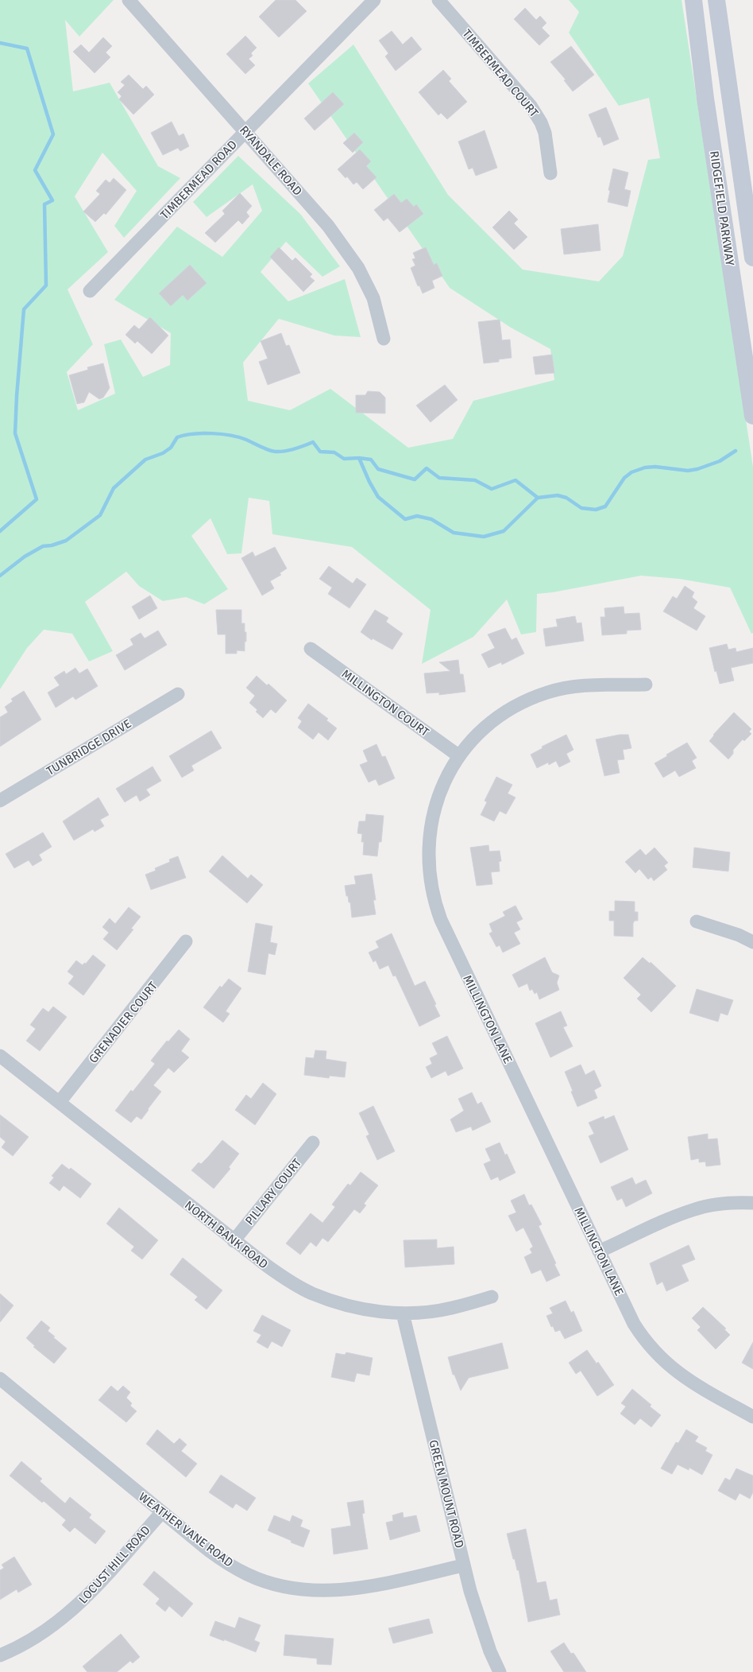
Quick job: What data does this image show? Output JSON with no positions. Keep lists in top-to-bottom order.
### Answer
{
  "streets": {
    "main road": ["RIDGEFIELD PARKWAY"],
    "street": [
      "TIMBERMEAD COURT",
      "RYANDALE ROAD",
      "TIMBERMEAD ROAD",
      "MILLINGTON COURT",
      "TUNBRIDGE DRIVE",
      "MILLINGTON LANE",
      "GRENADIER COURT",
      "PILLARY COURT",
      "NORTH BANK ROAD",
      "GREEN MOUNT ROAD",
      "WEATHER VANE ROAD",
      "LOCUST HILL ROAD"
    ]
  },
  "crossings": [
    ["RYANDALE ROAD", "TIMBERMEAD ROAD"],
    ["MILLINGTON COURT", "MILLINGTON LANE"],
    ["GRENADIER COURT", "NORTH BANK ROAD"],
    ["PILLARY COURT", "NORTH BANK ROAD"],
    ["NORTH BANK ROAD", "GREEN MOUNT ROAD"],
    ["GREEN MOUNT ROAD", "WEATHER VANE ROAD"],
    ["WEATHER VANE ROAD", "LOCUST HILL ROAD"]
  ]
}
